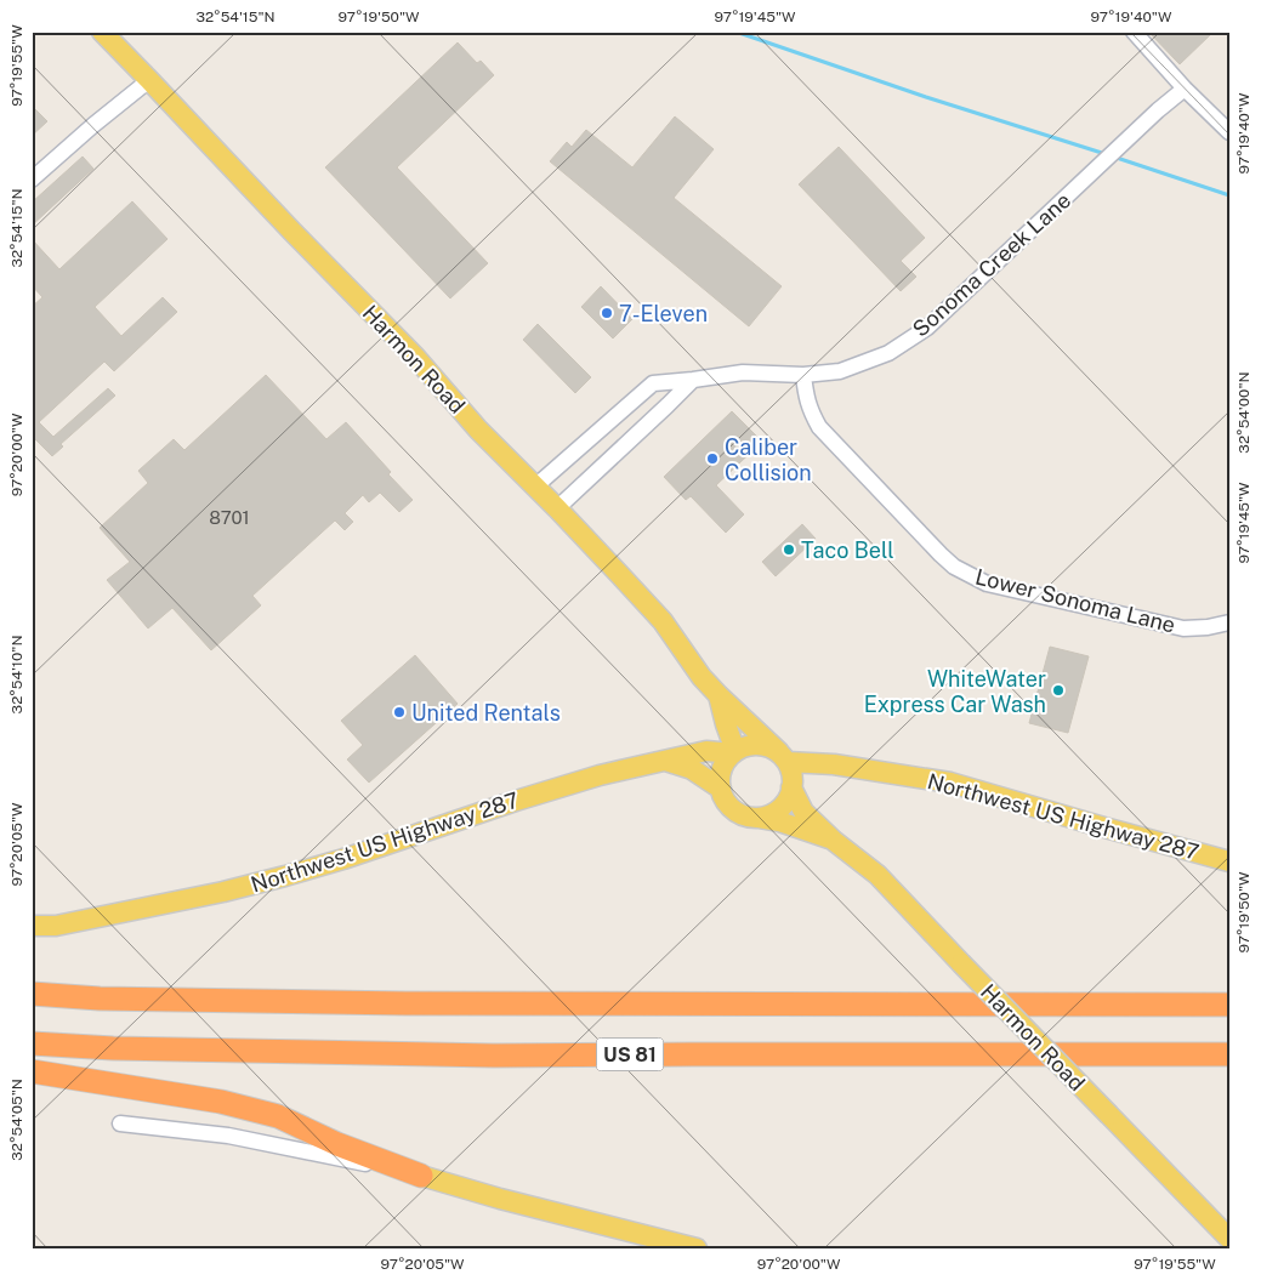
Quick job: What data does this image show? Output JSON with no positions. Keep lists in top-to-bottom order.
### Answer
{
  "streets": {
    "highway": ["US 81"],
    "main road": ["Harmon Road", "Northwest US Highway 287"],
    "street": ["Sonoma Creek Lane", "Lower Sonoma Lane"]
  },
  "crossings": [
    ["Sonoma Creek Lane", "Harmon Road"],
    ["Sonoma Creek Lane", "Lower Sonoma Lane"],
    ["Harmon Road", "Northwest US Highway 287"]
  ],
  "places": [
    "7-Eleven",
    "Caliber Collision",
    "Taco Bell",
    "WhiteWater Express Car Wash",
    "United Rentals"
  ],
  "house_numbers": ["8701"],
  "coordinates": [
    "32°54'15\"N",
    "97°19'50\"W",
    "97°19'45\"W",
    "97°19'40\"W",
    "97°19'55\"W",
    "32°54'00\"N",
    "97°20'00\"W",
    "32°54'10\"N",
    "97°20'05\"W",
    "32°54'05\"N"
  ]
}
